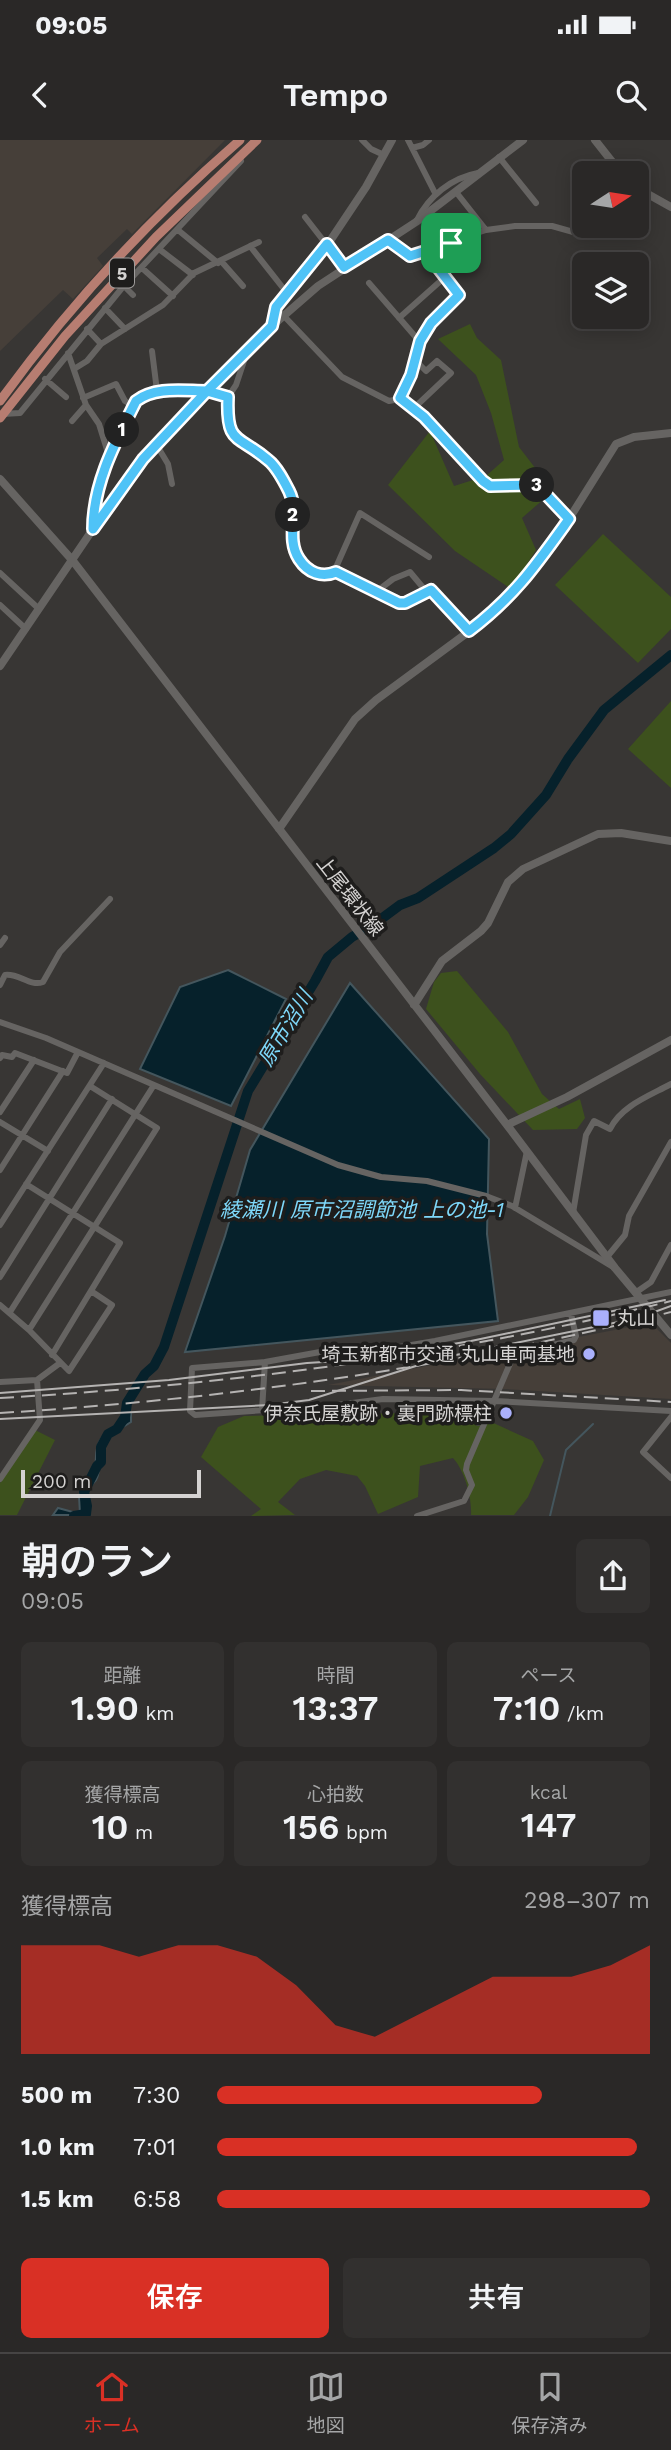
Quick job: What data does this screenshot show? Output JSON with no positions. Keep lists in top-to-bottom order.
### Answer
{
  "streets": {
    "main road": ["5"],
    "street": ["上尾環状線"]
  },
  "water": ["原市沼川", "綾瀬川 原市沼調節池 上の池-1"],
  "places": {
    "transit": ["丸山"],
    "other": ["埼玉新都市交通 丸山車両基地", "伊奈氏屋敷跡・裏門跡標柱"]
  },
  "scale_bar": "200 m",
  "north": "right",
  "page": {
    "status": "09:05",
    "header": "Tempo",
    "pins": ["1", "3", "2"],
    "scale": "200 m",
    "heading": ["朝のラン", "09:05"],
    "stats": [
      ["距離", "1.90 km"],
      ["時間", "13:37"],
      ["ペース", "7:10 /km"],
      ["獲得標高", "10 m"],
      ["心拍数", "156 bpm"],
      ["kcal", "147"]
    ],
    "chart": ["獲得標高", "298–307 m"],
    "list": [
      {
        "name": "500 m",
        "note": "7:30"
      },
      {
        "name": "1.0 km",
        "note": "7:01"
      },
      {
        "name": "1.5 km",
        "note": "6:58"
      }
    ],
    "buttons": ["保存", "共有"],
    "tabs": ["ホーム", "地図", "保存済み"]
  }
}
